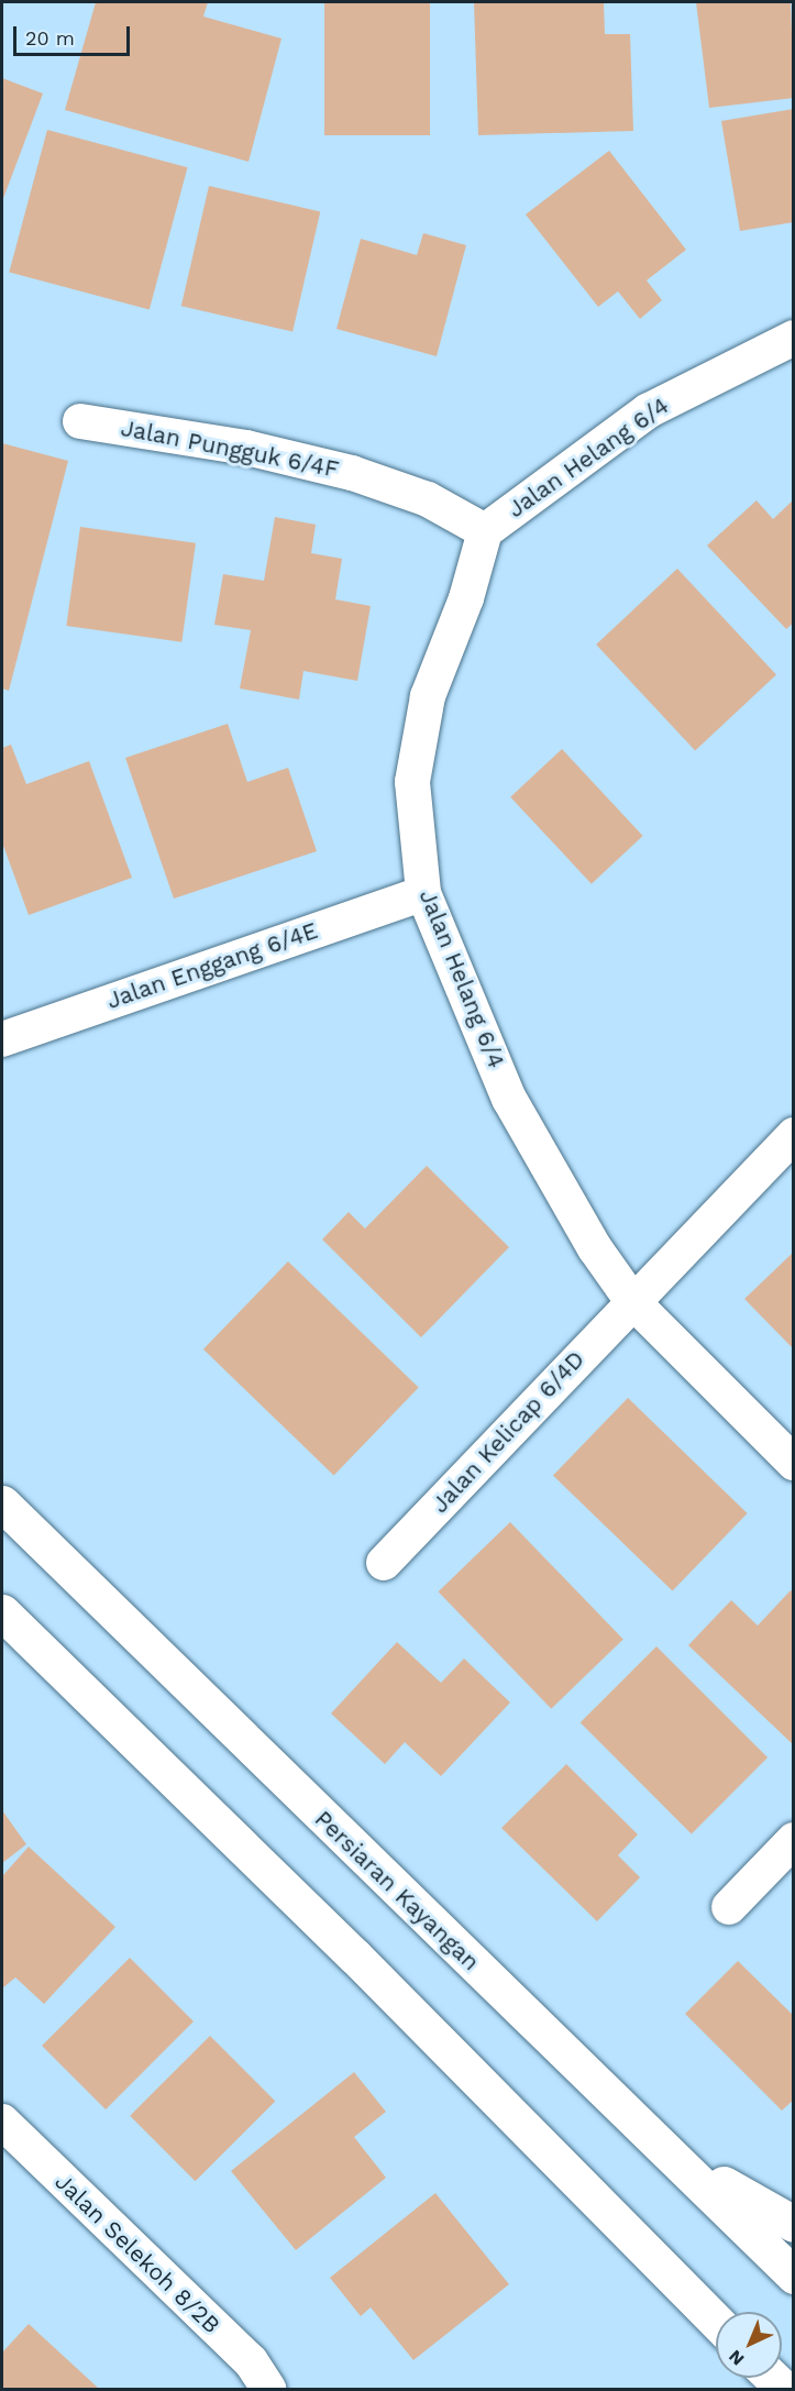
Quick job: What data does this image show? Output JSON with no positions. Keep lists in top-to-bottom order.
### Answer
{
  "streets": {
    "main road": ["Persiaran Kayangan"],
    "street": [
      "Jalan Pungguk 6/4F",
      "Jalan Helang 6/4",
      "Jalan Enggang 6/4E",
      "Jalan Kelicap 6/4D",
      "Jalan Selekoh 8/2B"
    ]
  },
  "crossings": [
    ["Jalan Pungguk 6/4F", "Jalan Helang 6/4"],
    ["Jalan Helang 6/4", "Jalan Enggang 6/4E"],
    ["Jalan Helang 6/4", "Jalan Kelicap 6/4D"]
  ],
  "scale_bar": "20 m",
  "north": "bottom left"
}
